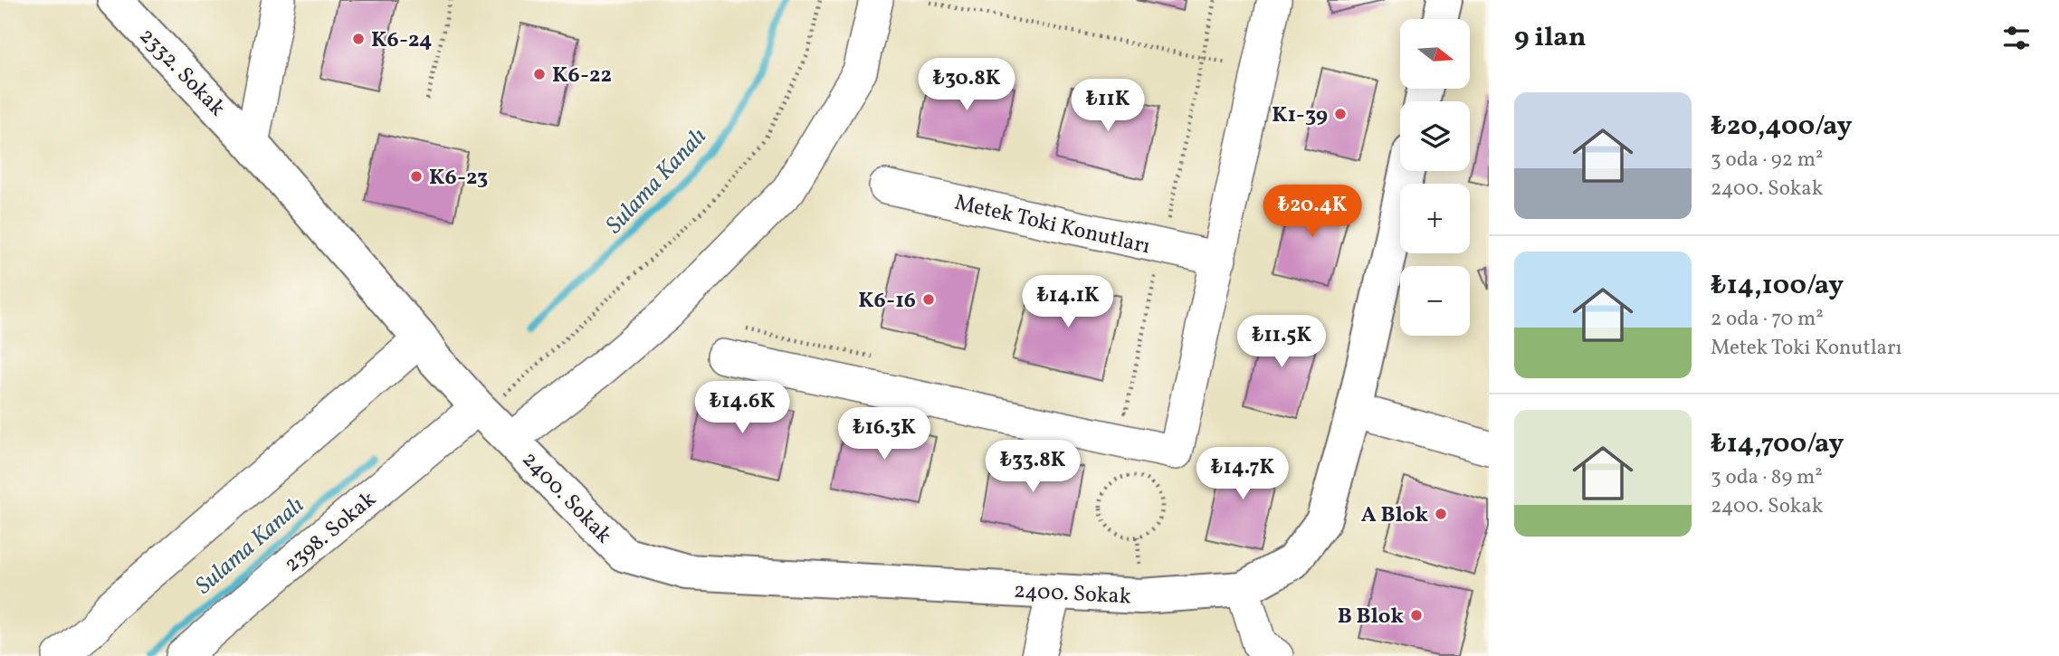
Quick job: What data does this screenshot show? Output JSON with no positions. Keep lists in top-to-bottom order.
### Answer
{
  "streets": {
    "main road": ["2332. Sokak", "2400. Sokak"],
    "street": ["Metek Toki Konutları", "2398. Sokak"]
  },
  "crossings": [
    ["2400. Sokak", "2398. Sokak"]
  ],
  "water": ["Sulama Kanalı"],
  "places": [
    "K6-24",
    "K6-22",
    "K1-39",
    "K6-23",
    "K6-16",
    "A Blok",
    "B Blok"
  ],
  "north": "right",
  "page": {
    "heading": "9 ilan",
    "map_buttons": ["+", "−"],
    "price": [
      "₺30.8K",
      "₺11K",
      "₺20.4K",
      "₺14.1K",
      "₺11.5K",
      "₺14.6K",
      "₺16.3K",
      "₺33.8K",
      "₺14.7K"
    ],
    "list": [
      {
        "name": "₺20,400/ay",
        "note": "3 oda · 92 m² · 2400. Sokak"
      },
      {
        "name": "₺14,100/ay",
        "note": "2 oda · 70 m² · Metek Toki Konutları"
      },
      {
        "name": "₺14,700/ay",
        "note": "3 oda · 89 m² · 2400. Sokak"
      }
    ]
  }
}
